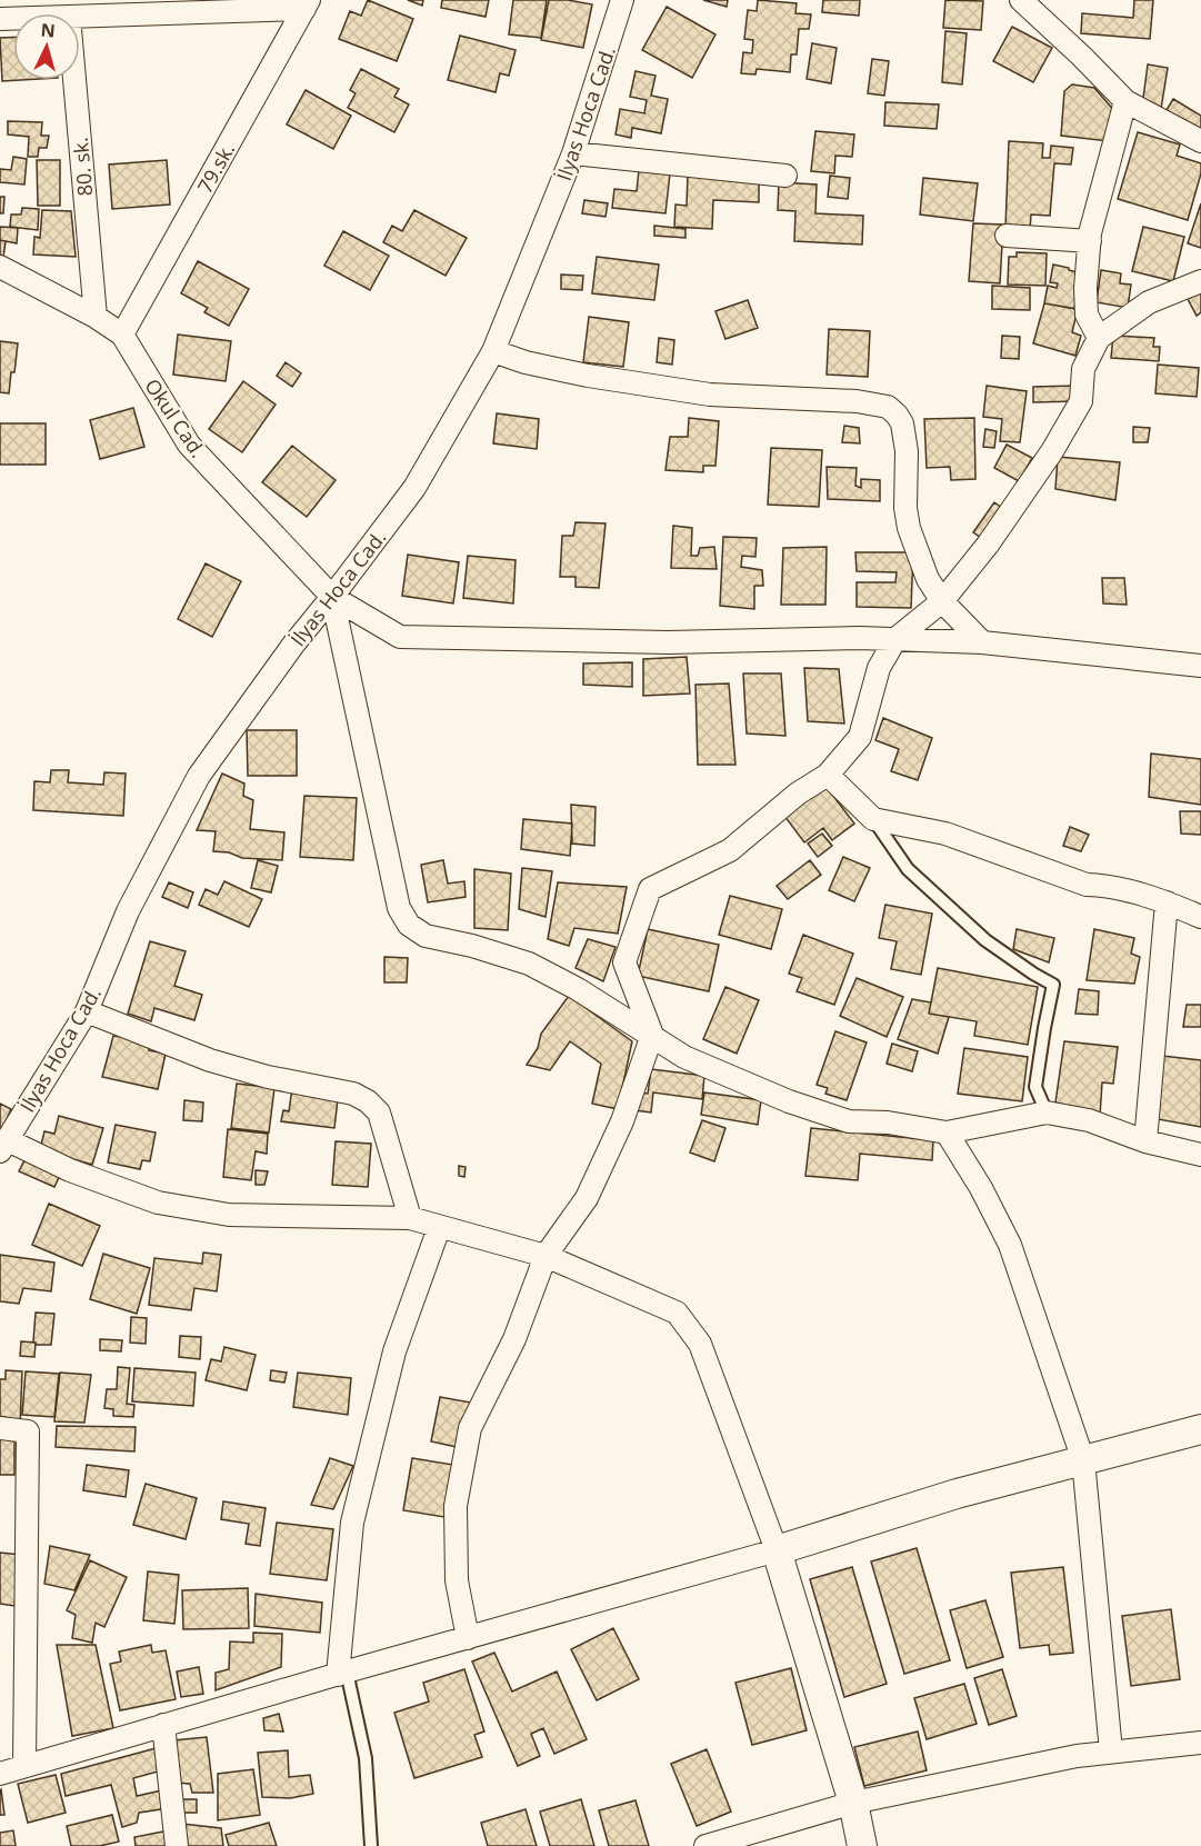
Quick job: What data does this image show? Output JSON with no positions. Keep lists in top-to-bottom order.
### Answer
{
  "streets": {
    "street": [
      "İlyas Hoca Cad.",
      "80. sk.",
      "79.sk.",
      "Okul Cad."
    ]
  },
  "crossings": [
    ["İlyas Hoca Cad.", "Okul Cad."],
    ["80. sk.", "Okul Cad."],
    ["79.sk.", "Okul Cad."]
  ],
  "north": "top"
}
